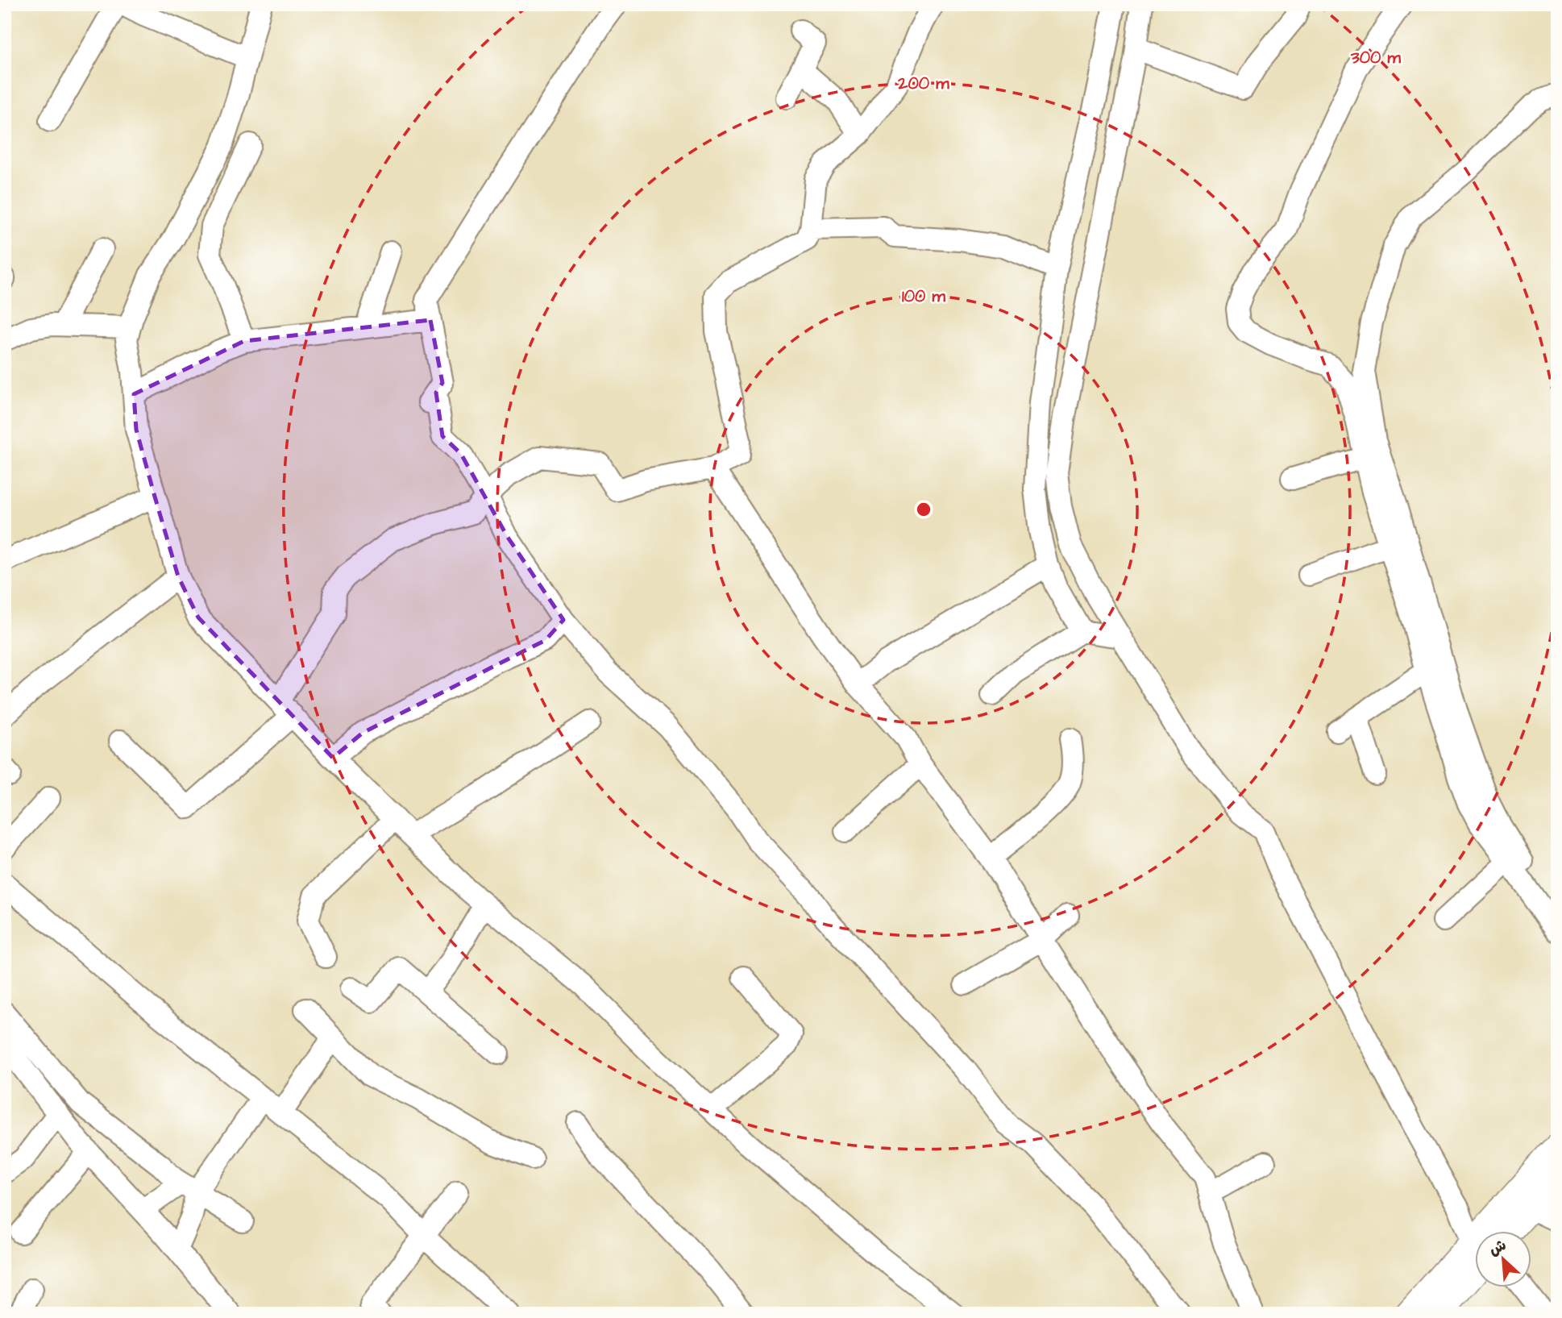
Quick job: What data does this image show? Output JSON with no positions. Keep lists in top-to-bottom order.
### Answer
{
  "north": "top left",
  "rings": ["300 m", "200 m", "100 m"]
}
